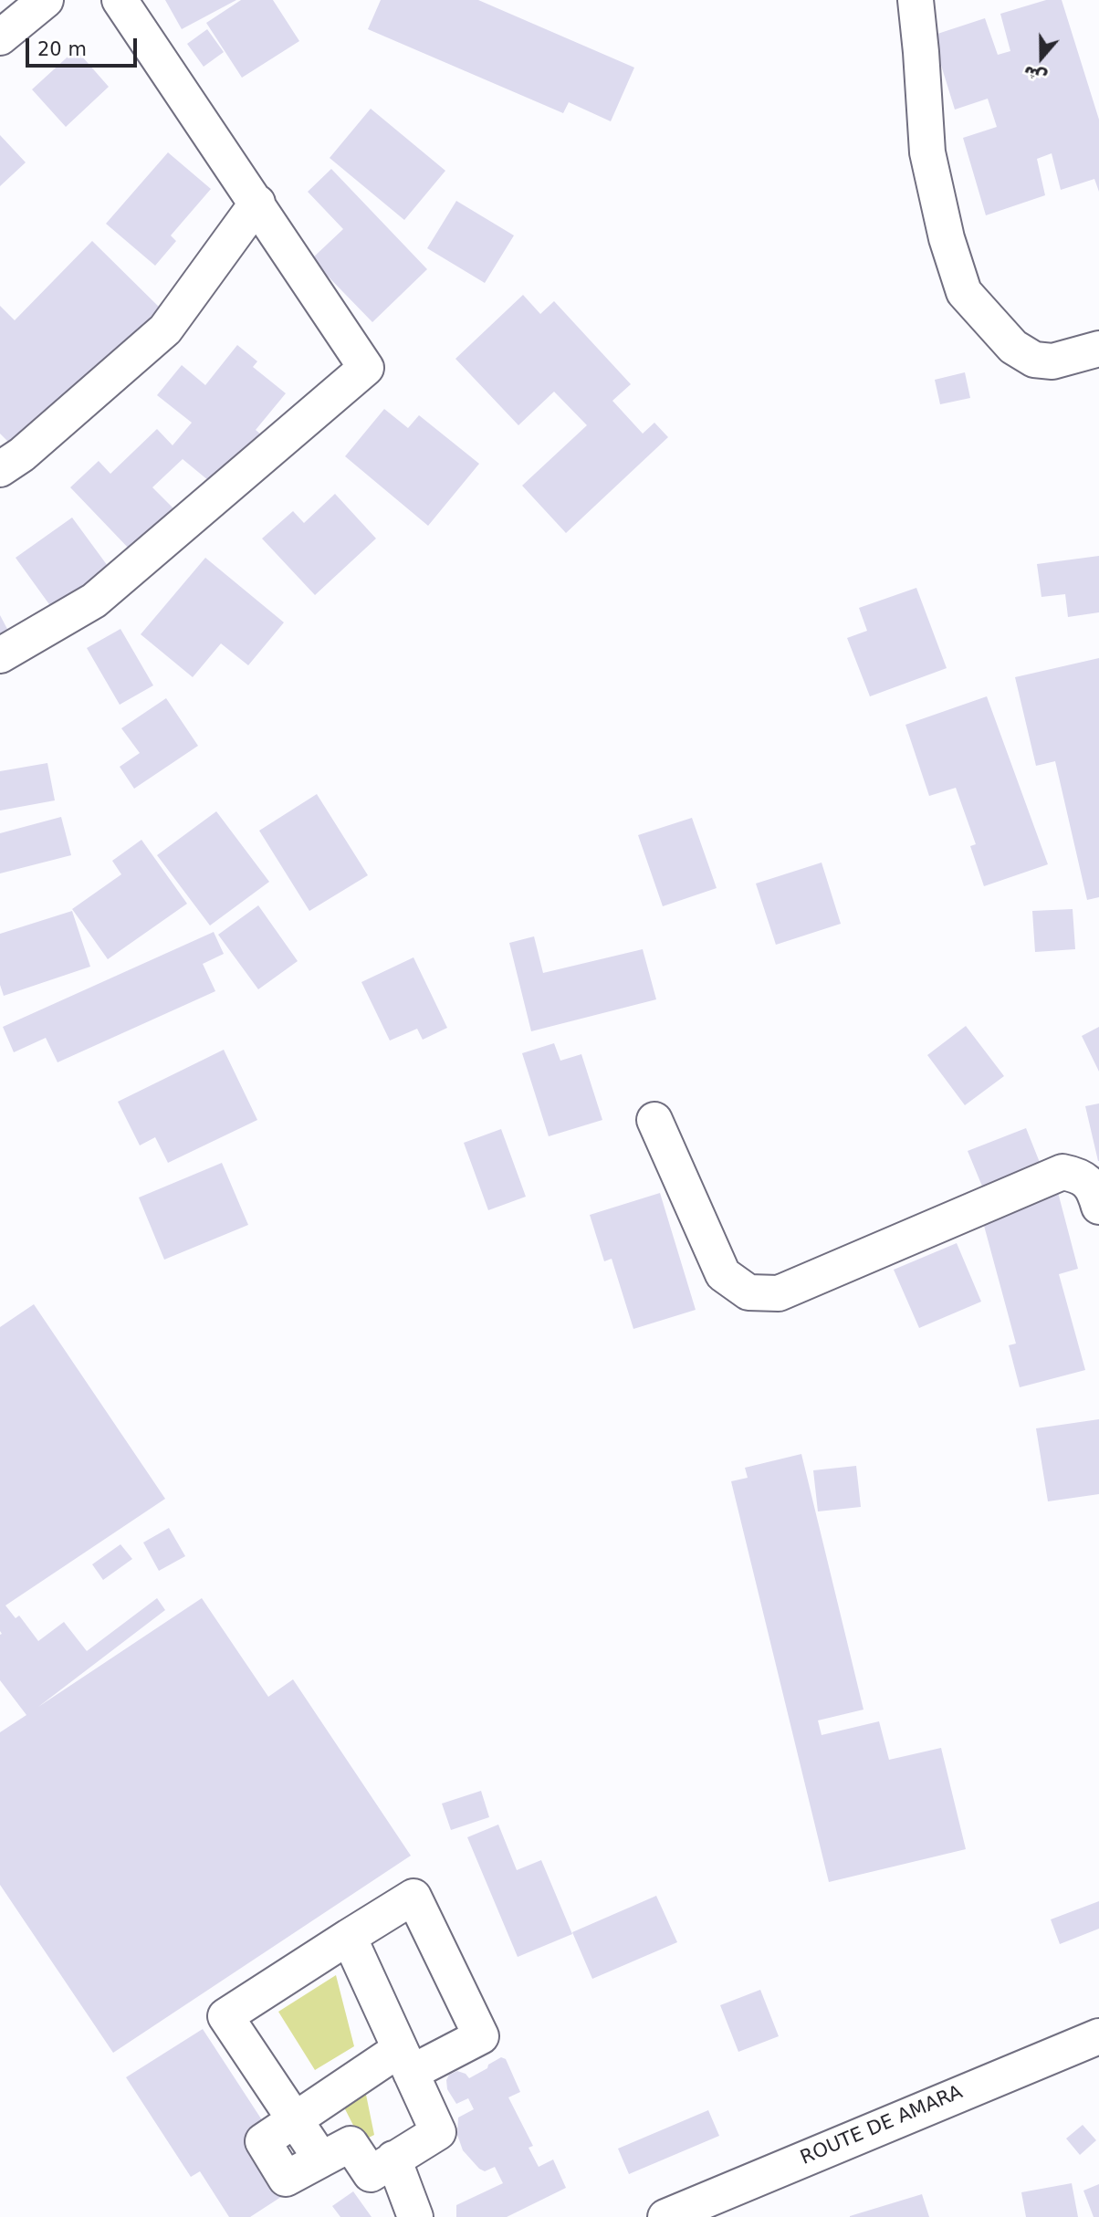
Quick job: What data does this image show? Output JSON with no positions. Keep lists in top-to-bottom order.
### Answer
{
  "streets": {
    "street": ["ROUTE DE AMARA"]
  },
  "scale_bar": "20 m",
  "north": "bottom"
}
